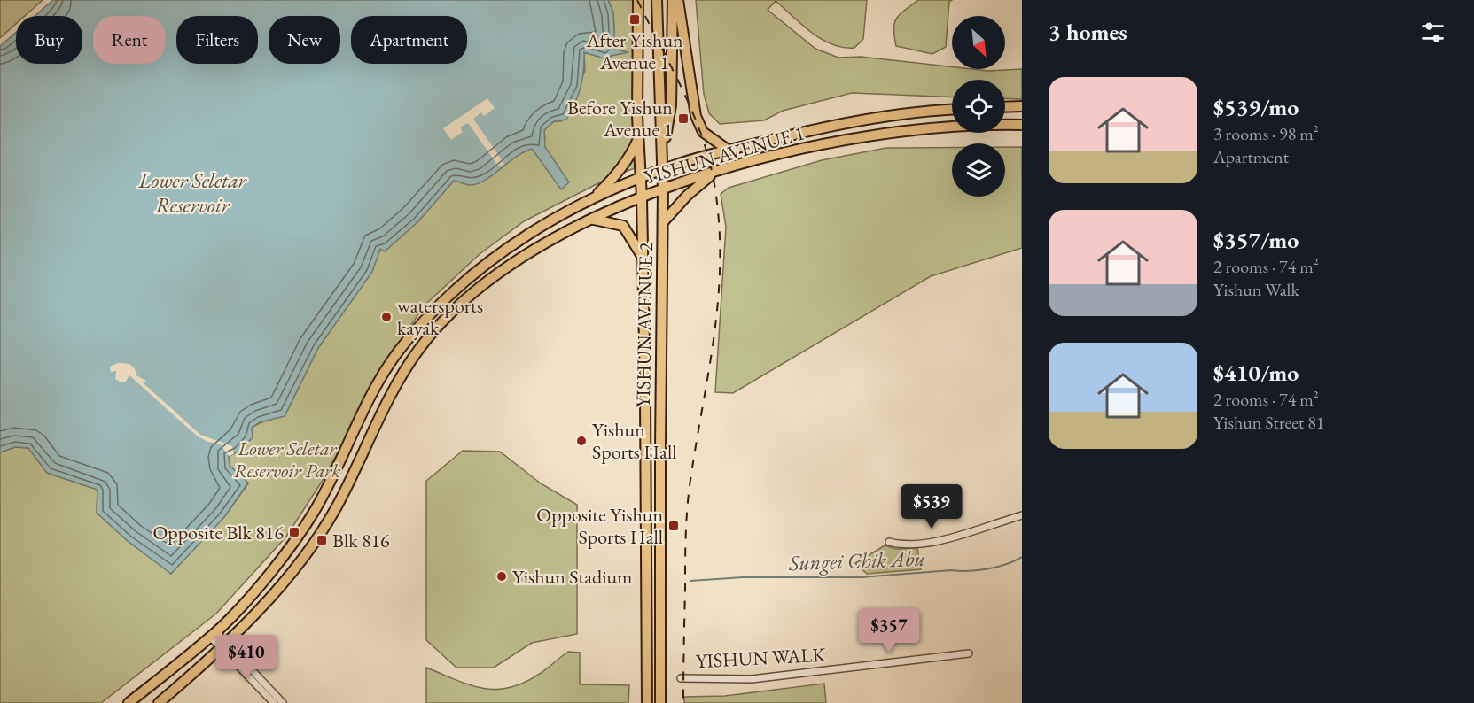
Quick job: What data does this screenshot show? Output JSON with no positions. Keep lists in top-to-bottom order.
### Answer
{
  "streets": {
    "main road": ["YISHUN AVENUE 1", "YISHUN AVENUE 2"],
    "street": ["YISHUN WALK"]
  },
  "crossings": [
    ["YISHUN AVENUE 1", "YISHUN AVENUE 2"]
  ],
  "water": ["Lower Seletar Reservoir", "Sungei Chik Abu"],
  "parks": ["Lower Seletar Reservoir Park"],
  "places": {
    "transit": [
      "After Yishun Avenue 1",
      "Before Yishun Avenue 1",
      "Opposite Yishun Sports Hall",
      "Opposite Blk 816",
      "Blk 816"
    ],
    "other": ["watersports kayak", "Yishun Sports Hall", "Yishun Stadium"]
  },
  "north": "bottom right",
  "page": {
    "heading": "3 homes",
    "chip": [
      "Buy",
      "Rent",
      "Filters",
      "New",
      "Apartment"
    ],
    "list": [
      {
        "name": "$539/mo",
        "note": "3 rooms · 98 m² · Apartment"
      },
      {
        "name": "$357/mo",
        "note": "2 rooms · 74 m² · Yishun Walk"
      },
      {
        "name": "$410/mo",
        "note": "2 rooms · 74 m² · Yishun Street 81"
      }
    ],
    "price": ["$539", "$357", "$410"]
  }
}
